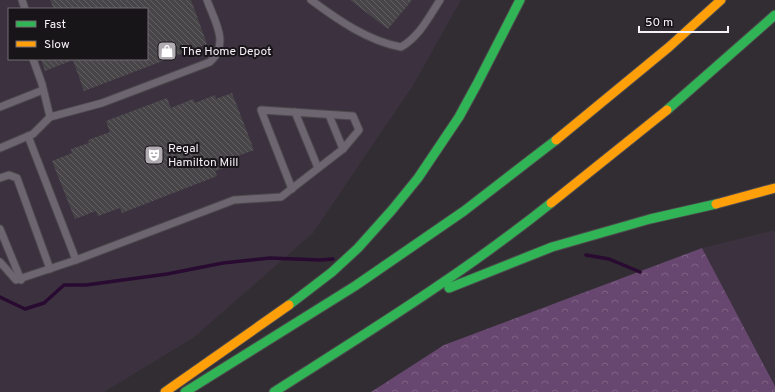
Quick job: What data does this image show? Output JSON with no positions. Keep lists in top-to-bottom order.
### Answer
{
  "places": {
    "shop": ["The Home Depot"],
    "theatre": ["Regal Hamilton Mill"]
  },
  "legend": ["Fast", "Slow"],
  "scale_bar": "50 m"
}
